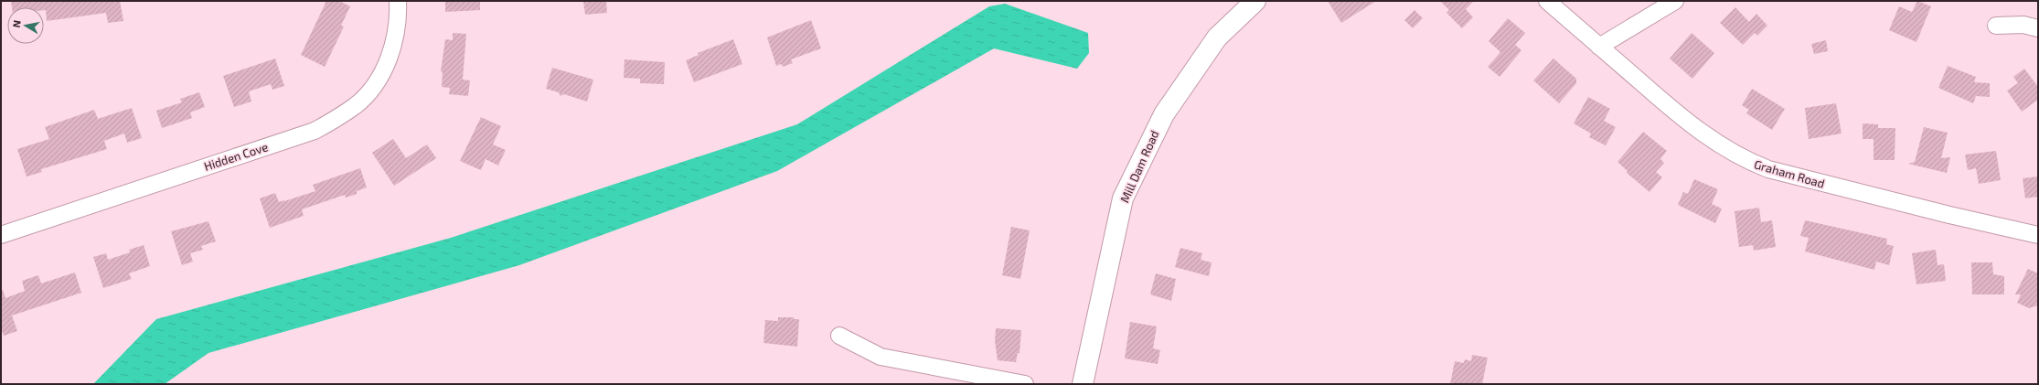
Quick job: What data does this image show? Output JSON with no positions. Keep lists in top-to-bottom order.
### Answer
{
  "streets": {
    "street": ["Hidden Cove", "Mill Dam Road", "Graham Road"]
  },
  "north": "left"
}
